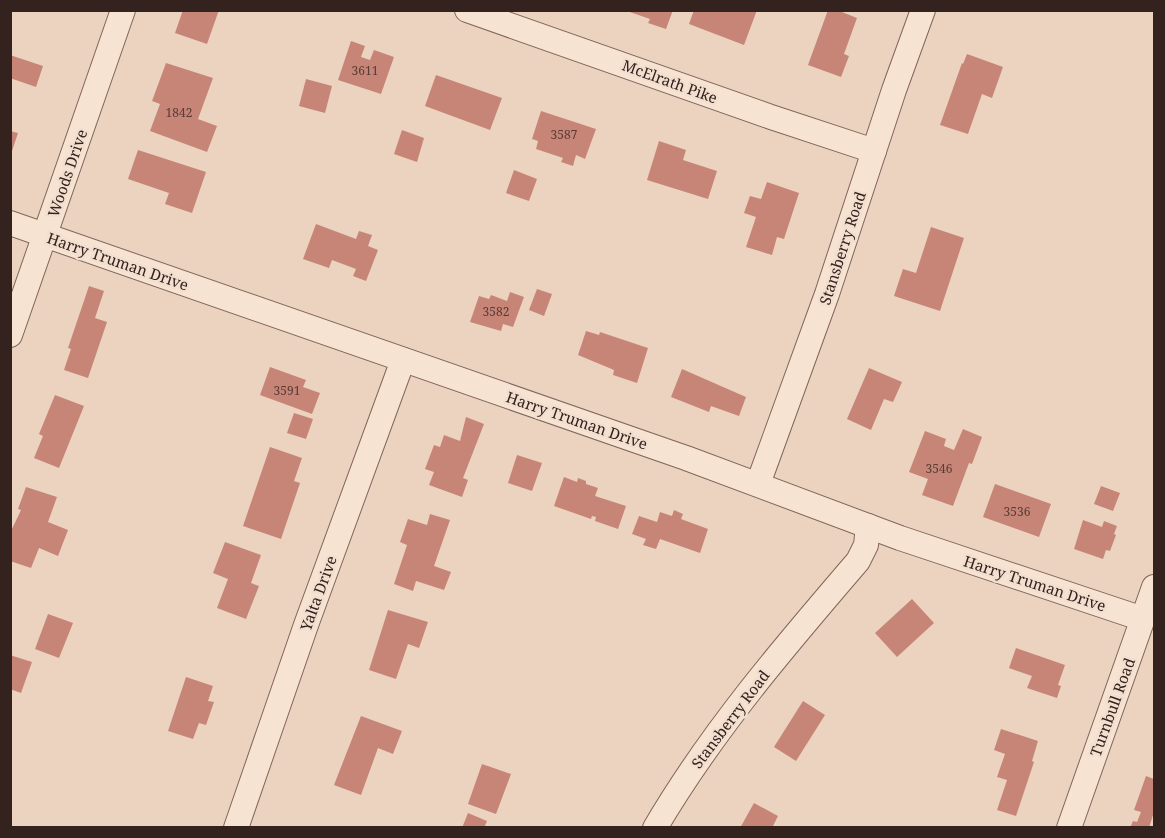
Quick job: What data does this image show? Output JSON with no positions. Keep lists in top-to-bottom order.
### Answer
{
  "streets": {
    "street": [
      "McElrath Pike",
      "Woods Drive",
      "Stansberry Road",
      "Harry Truman Drive",
      "Yalta Drive",
      "Turnbull Road"
    ]
  },
  "crossings": [
    ["McElrath Pike", "Stansberry Road"],
    ["Woods Drive", "Harry Truman Drive"],
    ["Stansberry Road", "Harry Truman Drive"],
    ["Harry Truman Drive", "Yalta Drive"],
    ["Harry Truman Drive", "Turnbull Road"]
  ],
  "house_numbers": [
    "3611",
    "1842",
    "3587",
    "3582",
    "3591",
    "3546",
    "3536"
  ]
}
